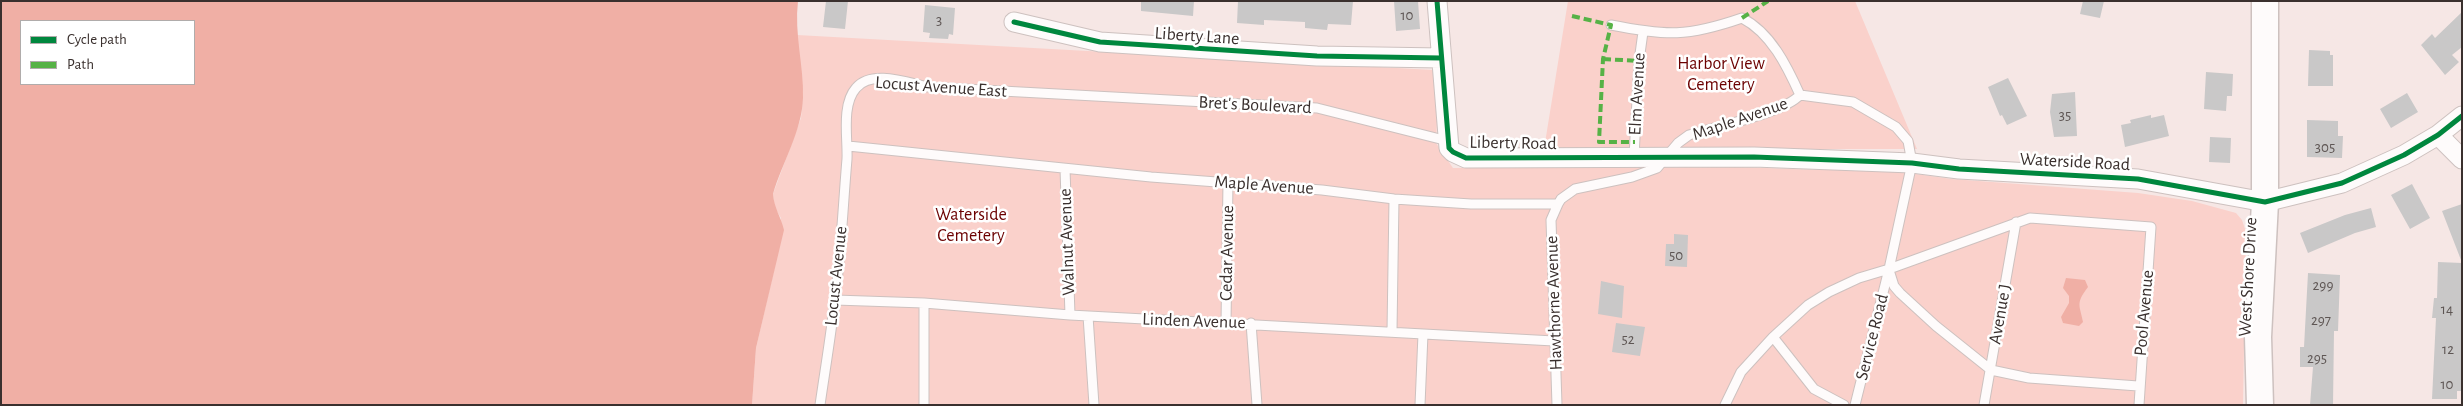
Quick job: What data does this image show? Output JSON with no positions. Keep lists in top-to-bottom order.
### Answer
{
  "streets": {
    "street": [
      "Liberty Lane",
      "Liberty Road",
      "Waterside Road",
      "West Shore Drive"
    ],
    "lane": [
      "Locust Avenue East",
      "Elm Avenue",
      "Bret's Boulevard",
      "Maple Avenue",
      "Walnut Avenue",
      "Cedar Avenue",
      "Locust Avenue",
      "Hawthorne Avenue",
      "Pool Avenue",
      "Avenue J",
      "Linden Avenue",
      "Service Road"
    ]
  },
  "crossings": [
    ["Liberty Lane", "Liberty Road"],
    ["Locust Avenue East", "Bret's Boulevard"],
    ["Locust Avenue East", "Maple Avenue"],
    ["Locust Avenue East", "Locust Avenue"],
    ["Elm Avenue", "Liberty Road"],
    ["Bret's Boulevard", "Liberty Road"],
    ["Maple Avenue", "Liberty Road"],
    ["Maple Avenue", "Waterside Road"],
    ["Maple Avenue", "Walnut Avenue"],
    ["Maple Avenue", "Cedar Avenue"],
    ["Maple Avenue", "Locust Avenue"],
    ["Maple Avenue", "Hawthorne Avenue"],
    ["Liberty Road", "Waterside Road"],
    ["Waterside Road", "West Shore Drive"],
    ["Waterside Road", "Service Road"],
    ["Walnut Avenue", "Linden Avenue"],
    ["Cedar Avenue", "Linden Avenue"],
    ["Locust Avenue", "Linden Avenue"],
    ["Hawthorne Avenue", "Linden Avenue"],
    ["Pool Avenue", "Avenue J"]
  ],
  "parks": ["Harbor View Cemetery", "Waterside Cemetery"],
  "house_numbers": [
    "10",
    "3",
    "35",
    "305",
    "50",
    "299",
    "14",
    "297",
    "52",
    "12",
    "295",
    "10"
  ],
  "legend": ["Cycle path", "Path"]
}
